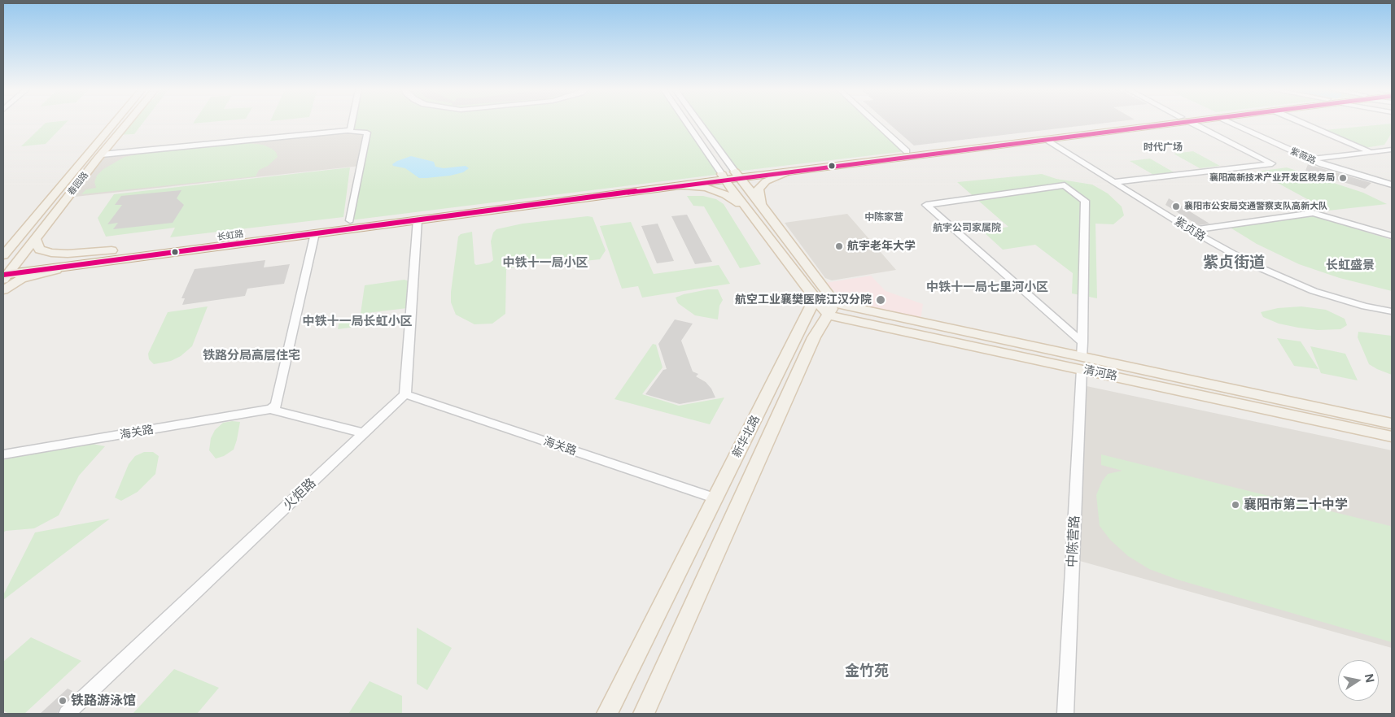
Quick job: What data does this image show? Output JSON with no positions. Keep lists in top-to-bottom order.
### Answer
{
  "streets": {
    "highway": ["长虹路"],
    "main road": ["春园路", "清河路", "新华北路"],
    "street": [
      "紫薇路",
      "紫贞路",
      "海关路",
      "火炬路",
      "中陈营路"
    ]
  },
  "crossings": [
    ["春园路", "长虹路"],
    ["紫贞路", "长虹路"],
    ["清河路", "新华北路"],
    ["清河路", "中陈营路"],
    ["海关路", "新华北路"],
    ["海关路", "火炬路"]
  ],
  "districts": [
    "时代广场",
    "中陈家营",
    "航宇公司家属院",
    "中铁十一局小区",
    "紫贞街道",
    "长虹盛景",
    "中铁十一局七里河小区",
    "中铁十一局长虹小区",
    "铁路分局高层住宅",
    "金竹苑"
  ],
  "places": [
    "襄阳高新技术产业开发区税务局",
    "襄阳市公安局交通警察支队高新大队",
    "航宇老年大学",
    "航空工业襄樊医院江汉分院",
    "襄阳市第二十中学",
    "铁路游泳馆"
  ],
  "north": "right"
}
